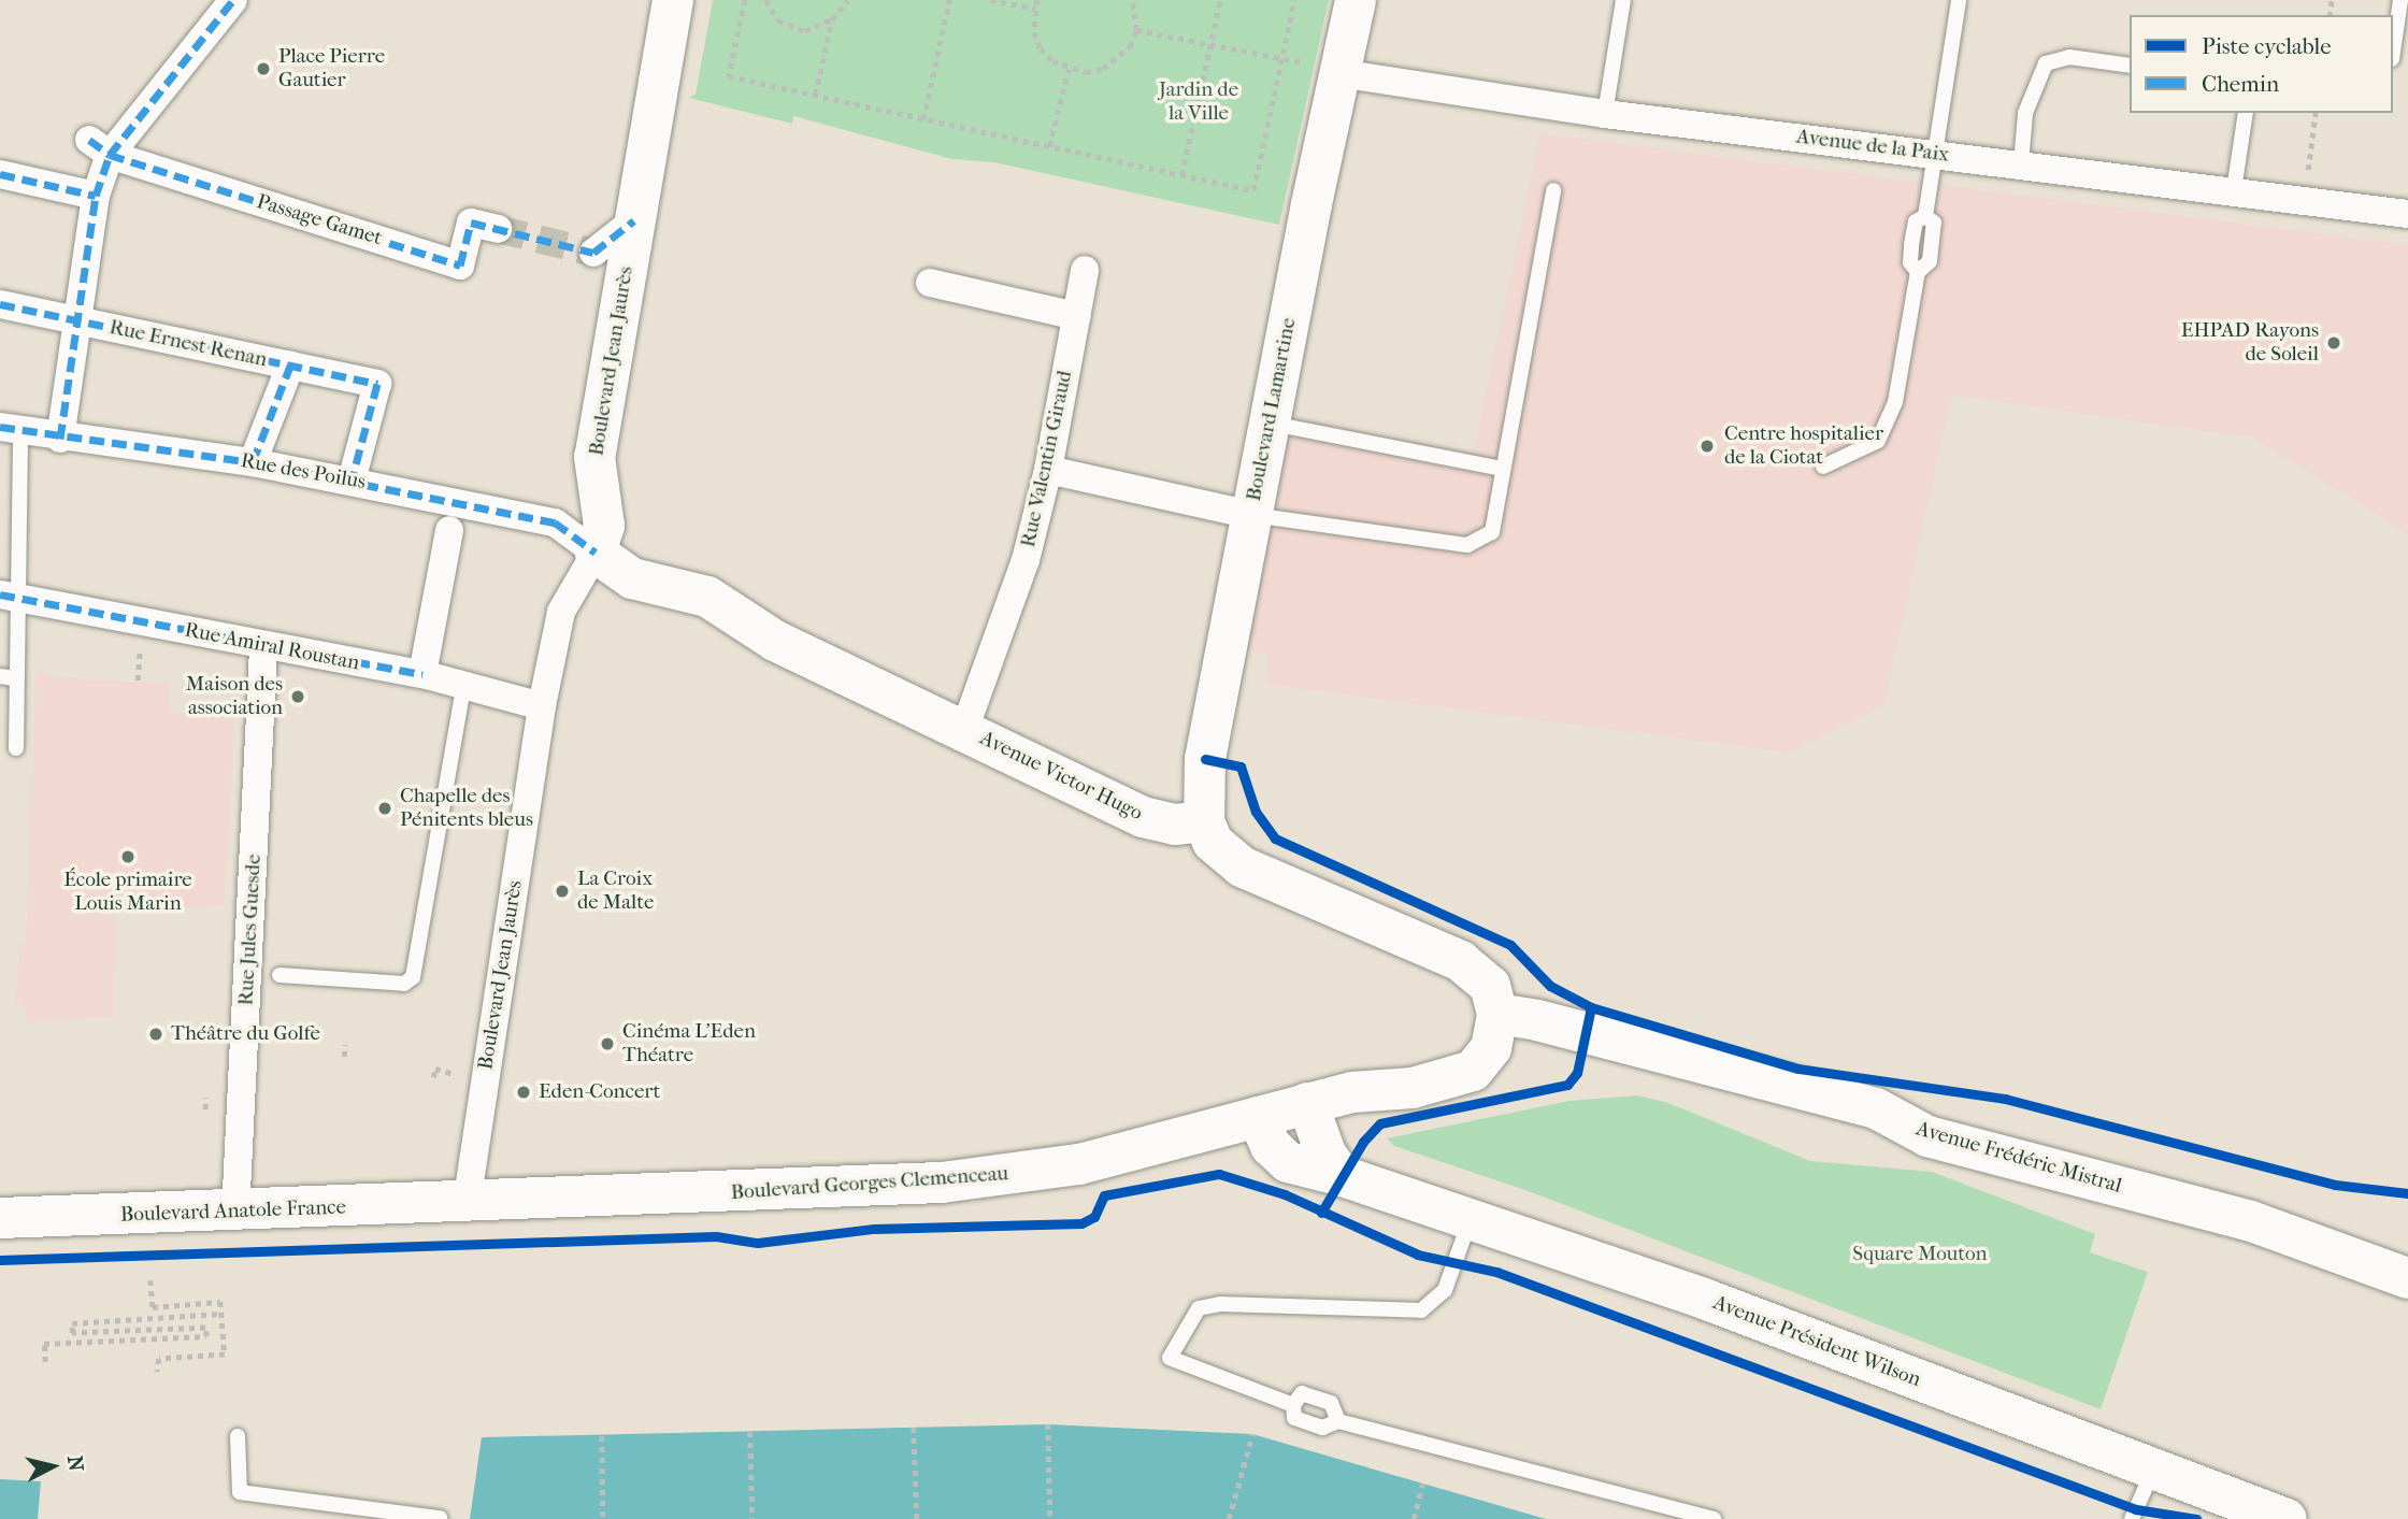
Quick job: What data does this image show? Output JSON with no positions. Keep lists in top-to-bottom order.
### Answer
{
  "streets": {
    "street": [
      "Avenue de la Paix",
      "Passage Gamet",
      "Rue Ernest Renan",
      "Boulevard Jean Jaurès",
      "Boulevard Lamartine",
      "Rue Valentin Giraud",
      "Rue des Poilus",
      "Rue Amiral Roustan",
      "Avenue Victor Hugo",
      "Rue Jules Guesde",
      "Avenue Frédéric Mistral",
      "Boulevard Georges Clemenceau",
      "Boulevard Anatole France",
      "Avenue Président Wilson"
    ]
  },
  "crossings": [
    ["Avenue de la Paix", "Boulevard Lamartine"],
    ["Rue Ernest Renan", "Rue des Poilus"],
    ["Boulevard Jean Jaurès", "Rue des Poilus"],
    ["Boulevard Jean Jaurès", "Rue Amiral Roustan"],
    ["Boulevard Jean Jaurès", "Avenue Victor Hugo"],
    ["Boulevard Jean Jaurès", "Boulevard Georges Clemenceau"],
    ["Boulevard Jean Jaurès", "Boulevard Anatole France"],
    ["Boulevard Lamartine", "Avenue Victor Hugo"],
    ["Rue Valentin Giraud", "Avenue Victor Hugo"],
    ["Rue des Poilus", "Avenue Victor Hugo"],
    ["Rue Amiral Roustan", "Rue Jules Guesde"],
    ["Rue Jules Guesde", "Boulevard Anatole France"],
    ["Avenue Frédéric Mistral", "Boulevard Georges Clemenceau"],
    ["Boulevard Georges Clemenceau", "Boulevard Anatole France"],
    ["Boulevard Georges Clemenceau", "Avenue Président Wilson"]
  ],
  "parks": ["Jardin de la Ville", "Square Mouton"],
  "places": [
    "Place Pierre Gautier",
    "EHPAD Rayons de Soleil",
    "Centre hospitalier de la Ciotat",
    "Maison des association",
    "Chapelle des Pénitents bleus",
    "École primaire Louis Marin",
    "La Croix de Malte",
    "Théâtre du Golfe",
    "Cinéma L'Eden Théatre",
    "Eden-Concert"
  ],
  "legend": ["Piste cyclable", "Chemin"],
  "north": "right"
}
